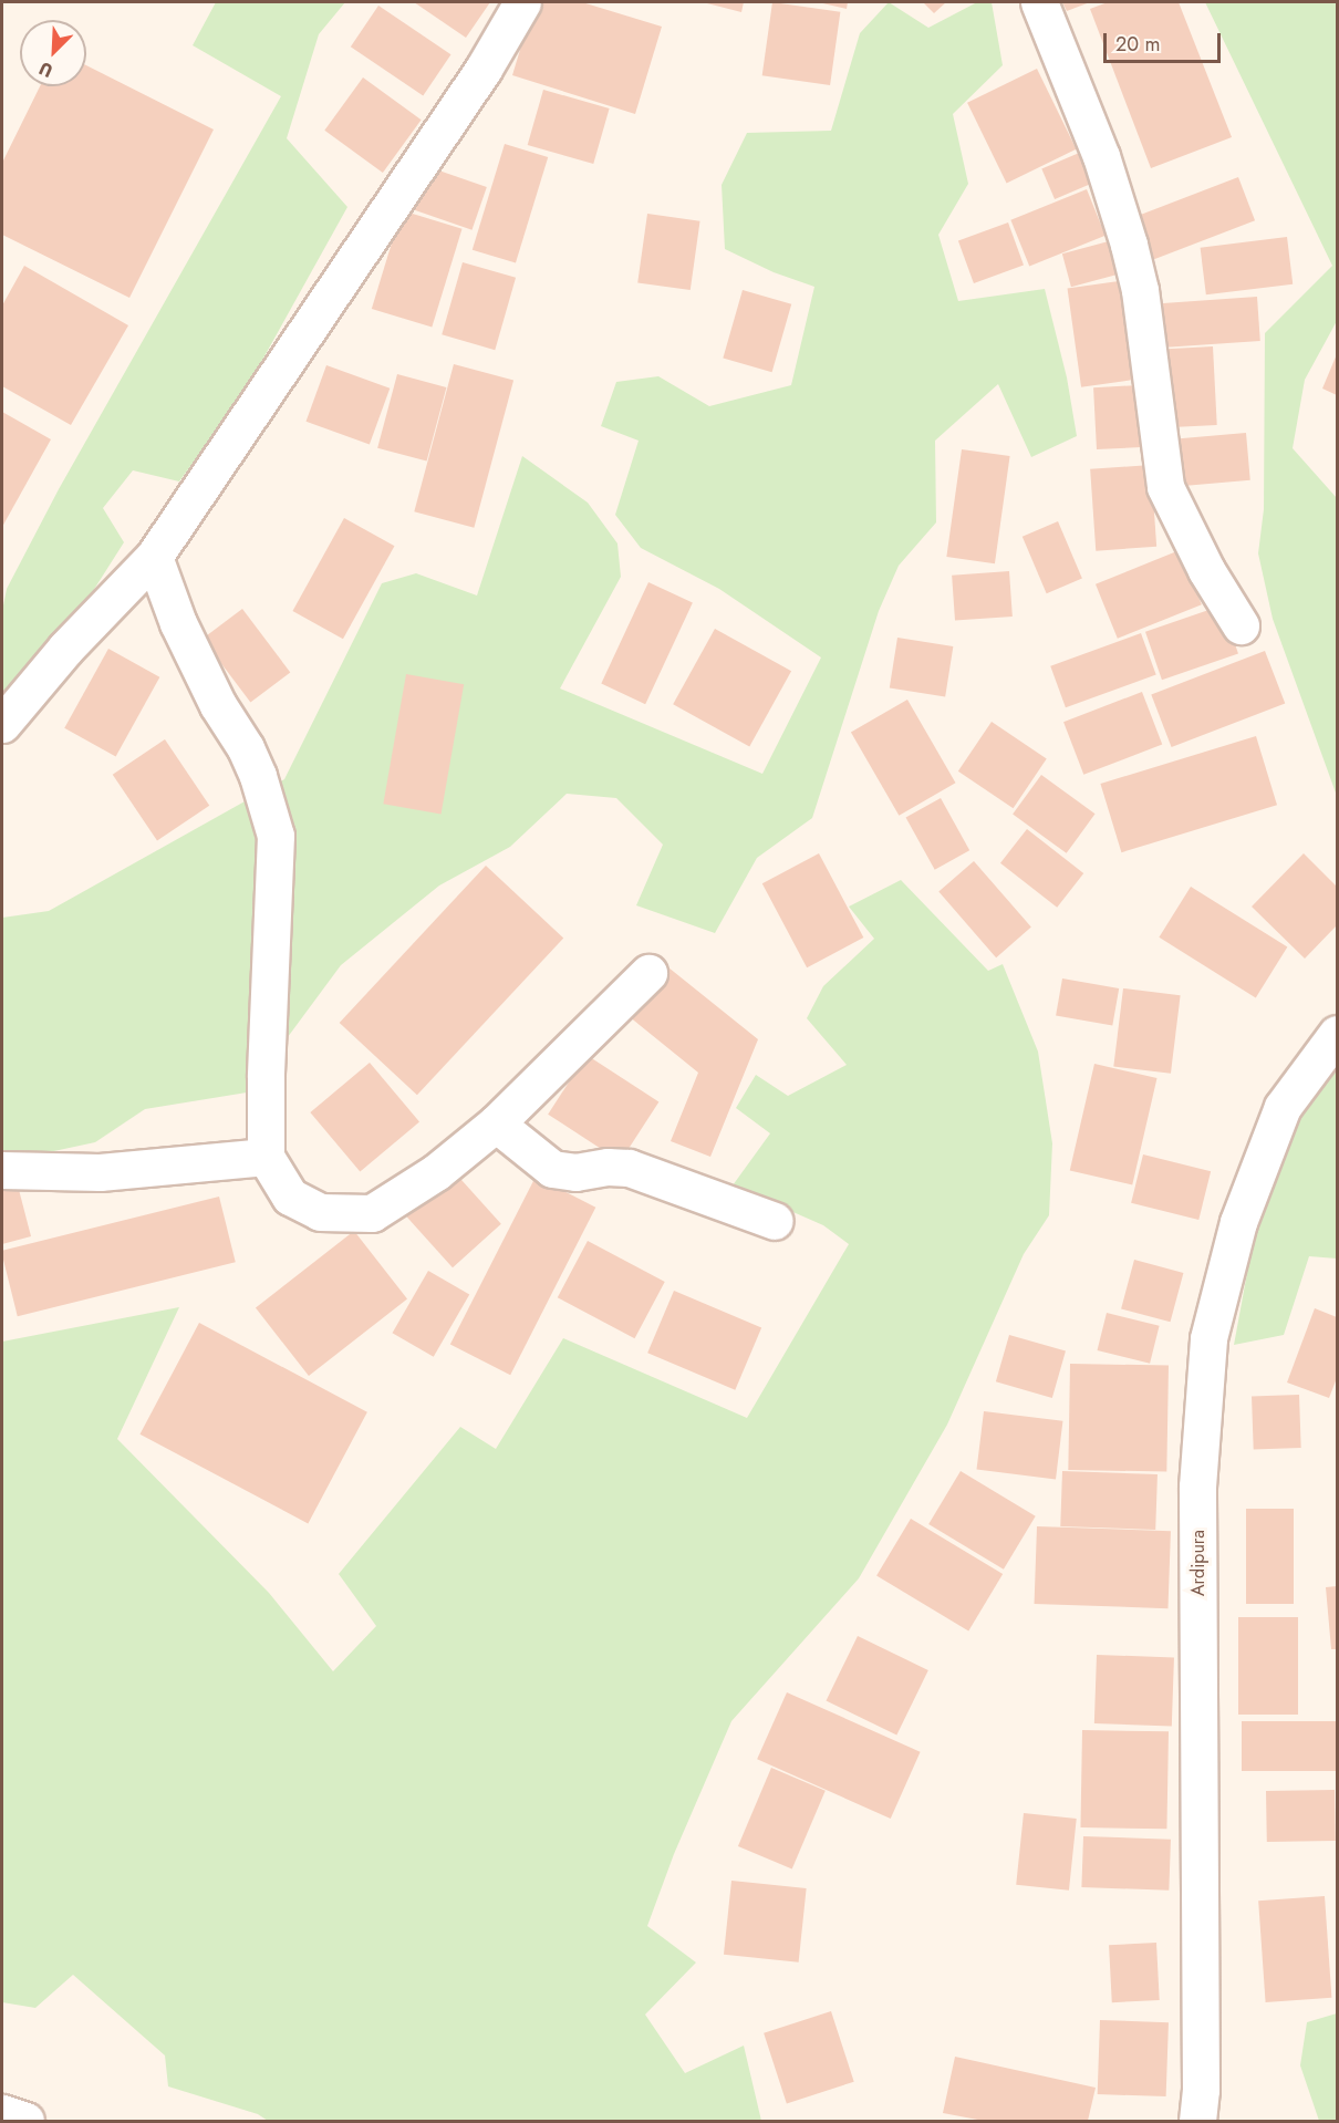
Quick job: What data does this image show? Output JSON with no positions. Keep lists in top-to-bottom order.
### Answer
{
  "streets": {
    "street": ["Ardipura"]
  },
  "scale_bar": "20 m",
  "north": "bottom left"
}
